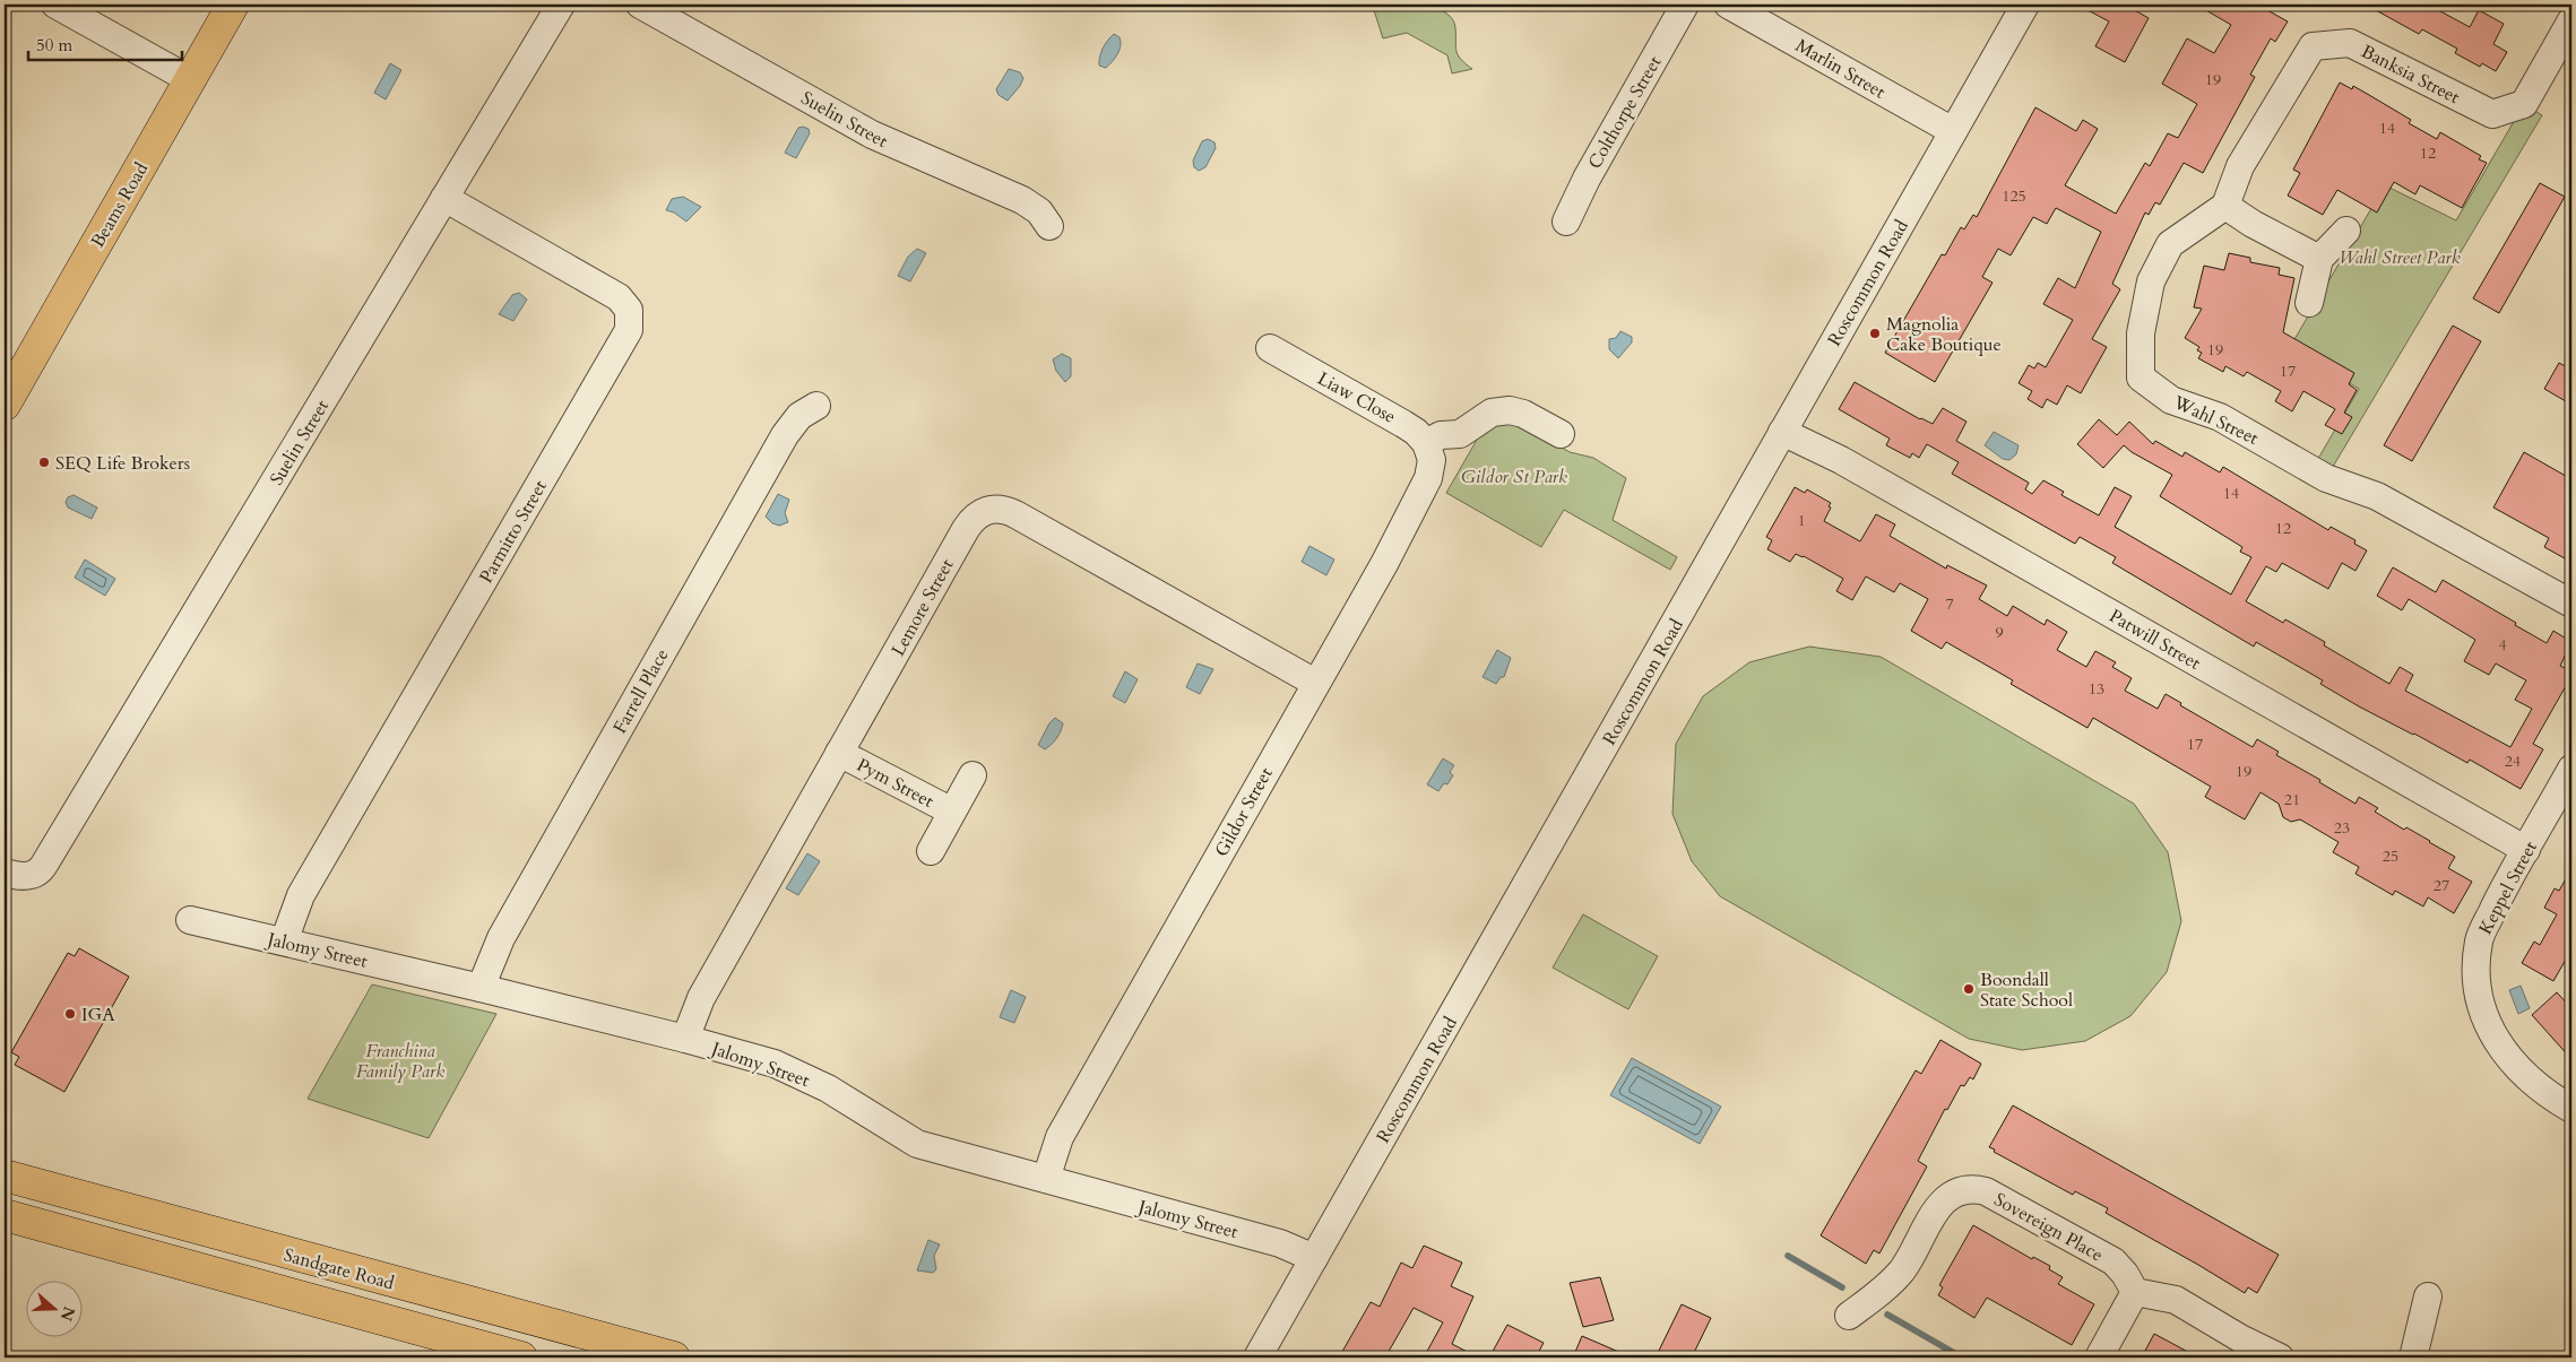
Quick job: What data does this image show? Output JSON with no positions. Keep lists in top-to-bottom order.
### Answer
{
  "streets": {
    "main road": ["Beams Road", "Sandgate Road"],
    "street": [
      "Marlin Street",
      "Banksia Street",
      "Colthorpe Street",
      "Suelin Street",
      "Roscommon Road",
      "Liaw Close",
      "Wahl Street",
      "Parmitto Street",
      "Lemore Street",
      "Patwill Street",
      "Farrell Place",
      "Pym Street",
      "Gildor Street",
      "Keppel Street",
      "Jalomy Street",
      "Sovereign Place"
    ]
  },
  "crossings": [
    ["Marlin Street", "Roscommon Road"],
    ["Banksia Street", "Wahl Street"],
    ["Suelin Street", "Parmitto Street"],
    ["Roscommon Road", "Patwill Street"],
    ["Roscommon Road", "Jalomy Street"],
    ["Liaw Close", "Gildor Street"],
    ["Parmitto Street", "Jalomy Street"],
    ["Lemore Street", "Pym Street"],
    ["Lemore Street", "Gildor Street"],
    ["Lemore Street", "Jalomy Street"],
    ["Patwill Street", "Keppel Street"],
    ["Farrell Place", "Jalomy Street"],
    ["Gildor Street", "Jalomy Street"]
  ],
  "parks": ["Wahl Street Park", "Gildor St Park", "Franchina Family Park"],
  "places": [
    "Magnolia Cake Boutique",
    "SEQ Life Brokers",
    "Boondall State School",
    "IGA"
  ],
  "house_numbers": [
    "19",
    "14",
    "12",
    "125",
    "19",
    "17",
    "14",
    "1",
    "12",
    "7",
    "9",
    "4",
    "13",
    "17",
    "24",
    "19",
    "21",
    "23",
    "25",
    "27"
  ],
  "scale_bar": "50 m",
  "north": "right"
}
